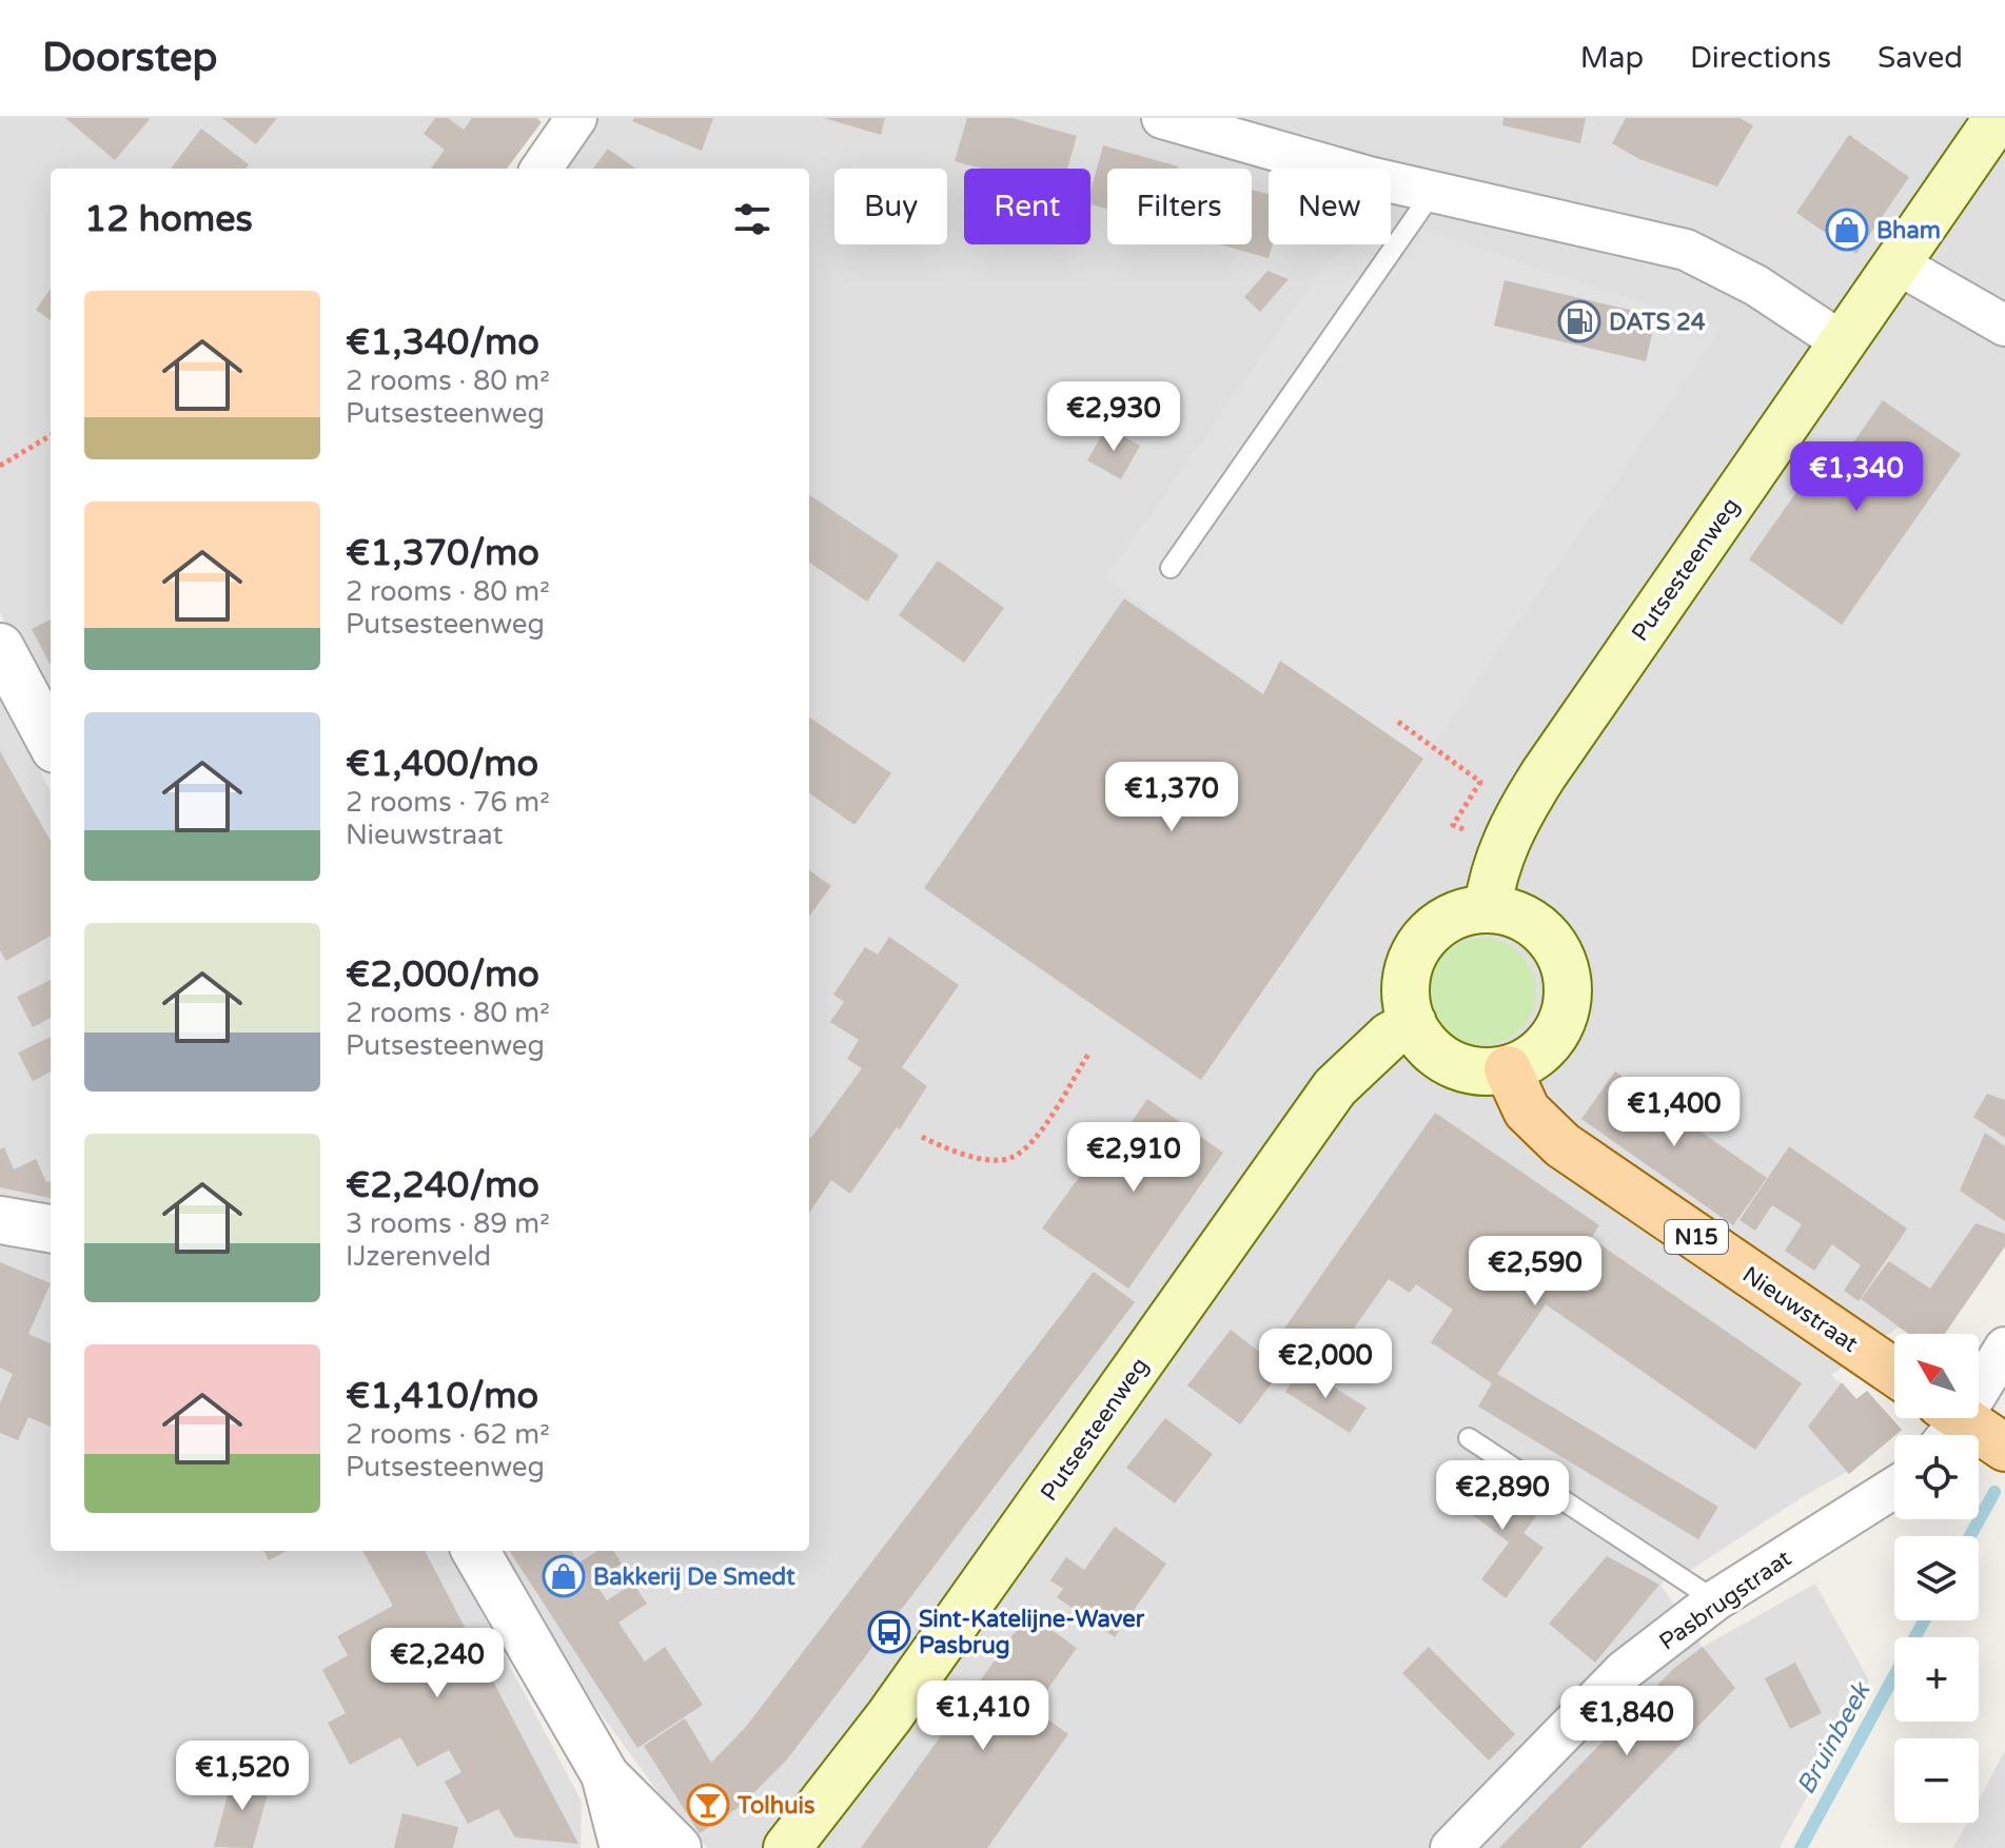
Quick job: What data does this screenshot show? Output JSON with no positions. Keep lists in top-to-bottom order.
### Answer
{
  "streets": {
    "main road": ["Putsesteenweg", "N15", "Nieuwstraat"],
    "street": ["Pasbrugstraat"]
  },
  "crossings": [
    ["Putsesteenweg", "Nieuwstraat"]
  ],
  "water": ["Bruinbeek"],
  "places": {
    "shop": ["Bham", "Bakkerij De Smedt"],
    "fuel station": ["DATS 24"],
    "bus stop": ["Sint-Katelijne-Waver Pasbrug"],
    "bar": ["Tolhuis"]
  },
  "north": "top left",
  "page": {
    "header": "Doorstep",
    "nav": ["Map", "Directions", "Saved"],
    "chip": [
      "Buy",
      "Rent",
      "Filters",
      "New"
    ],
    "heading": "12 homes",
    "list": [
      {
        "name": "€1,340/mo",
        "note": "2 rooms · 80 m² · Putsesteenweg"
      },
      {
        "name": "€1,370/mo",
        "note": "2 rooms · 80 m² · Putsesteenweg"
      },
      {
        "name": "€1,400/mo",
        "note": "2 rooms · 76 m² · Nieuwstraat"
      },
      {
        "name": "€2,000/mo",
        "note": "2 rooms · 80 m² · Putsesteenweg"
      },
      {
        "name": "€2,240/mo",
        "note": "3 rooms · 89 m² · IJzerenveld"
      },
      {
        "name": "€1,410/mo",
        "note": "2 rooms · 62 m² · Putsesteenweg"
      }
    ],
    "price": [
      "€2,930",
      "€1,340",
      "€1,370",
      "€1,400",
      "€2,910",
      "€2,590",
      "€2,000",
      "€2,890",
      "€2,240",
      "€1,410",
      "€1,840",
      "€1,520"
    ],
    "map_buttons": ["+", "−"]
  }
}
